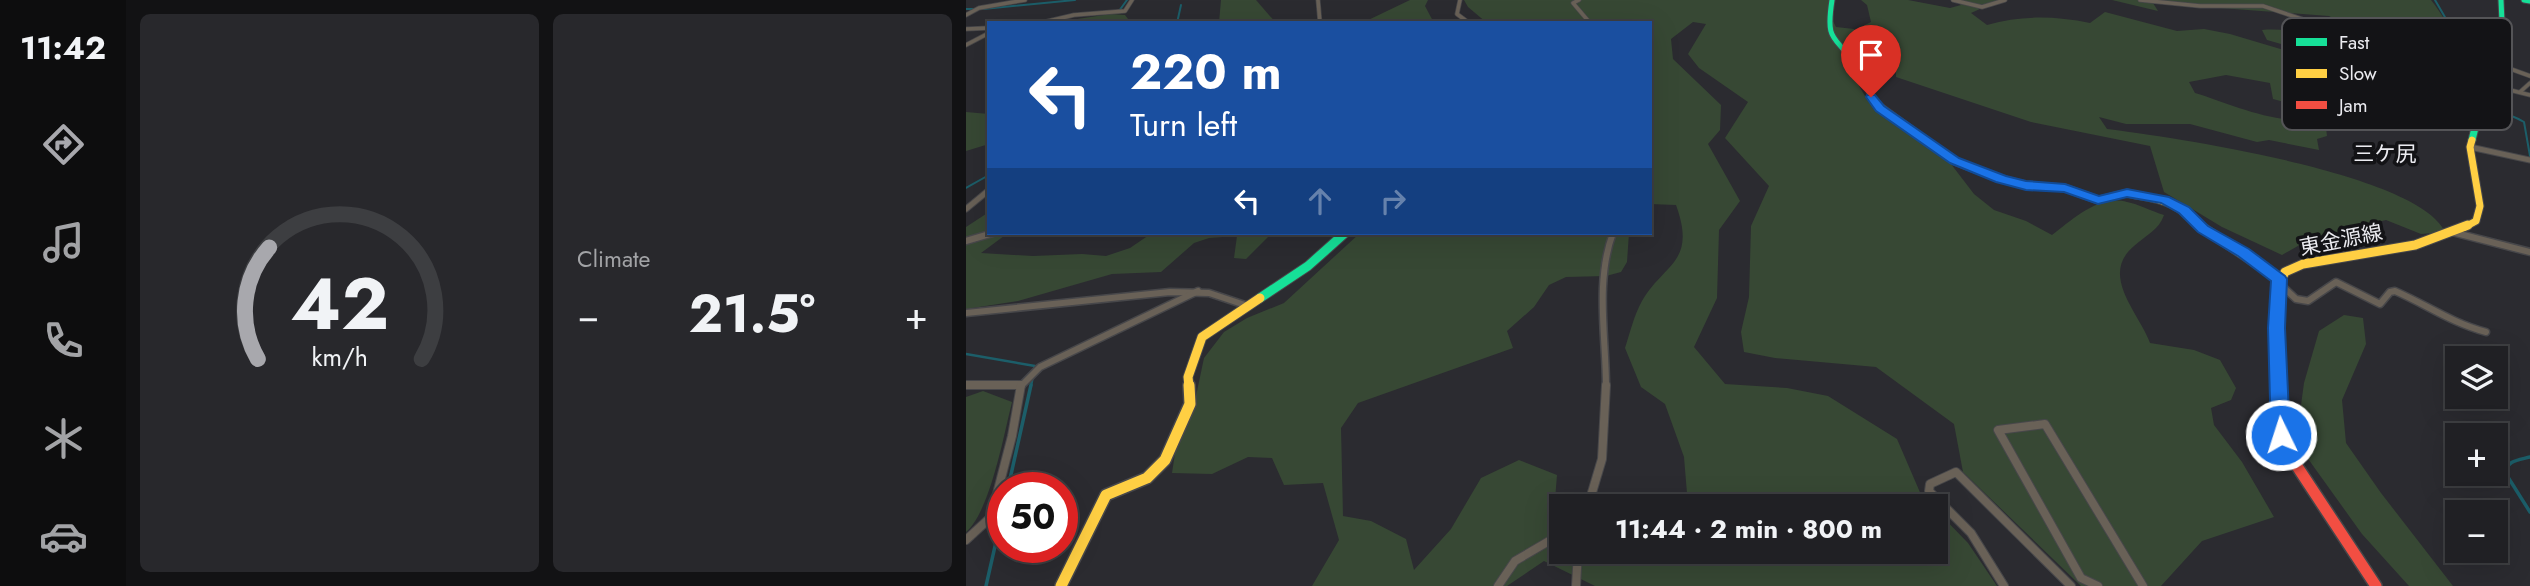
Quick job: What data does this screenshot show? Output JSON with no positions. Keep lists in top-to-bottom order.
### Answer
{
  "streets": {
    "main road": ["東金源線"]
  },
  "districts": ["三ケ尻"],
  "legend": ["Fast", "Slow", "Jam"],
  "page": {
    "tabs": "11:42",
    "tile": "Climate",
    "turn": ["220 m", "Turn left"],
    "heat": ["−", "21.5°", "+"],
    "map_buttons": ["+", "−"],
    "limit": "50",
    "trip": "11:44 · 2 min · 800 m",
    "gauge": ["42", "km/h"]
  }
}
